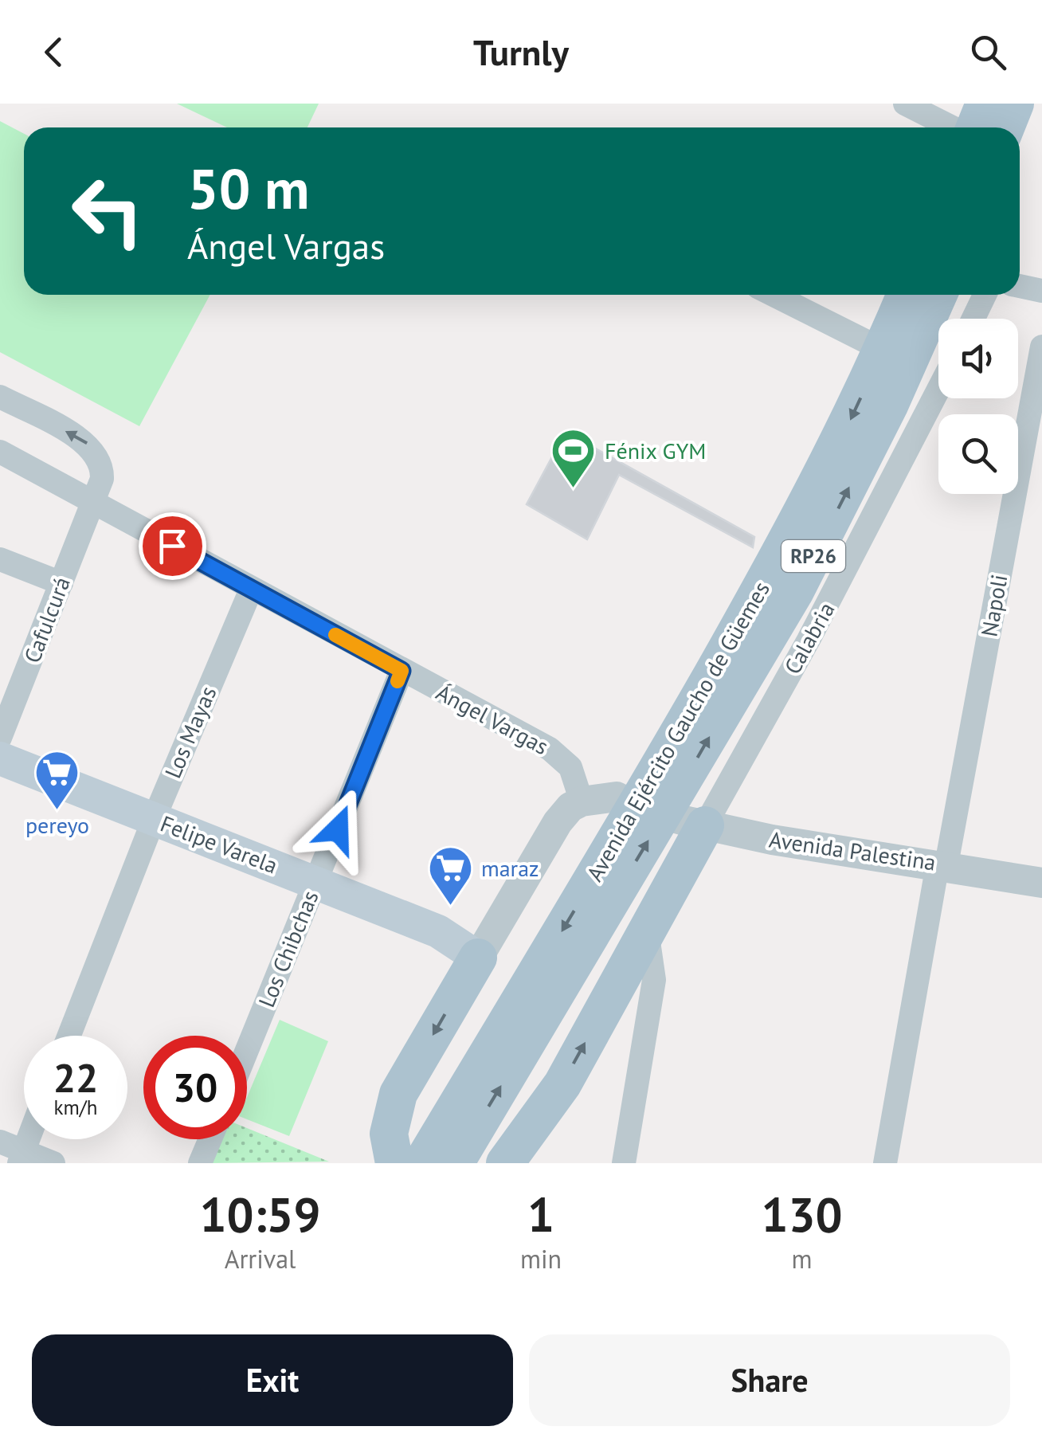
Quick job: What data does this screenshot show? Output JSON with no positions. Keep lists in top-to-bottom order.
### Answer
{
  "streets": {
    "main road": ["RP26", "Avenida Ejército Gaucho de Güemes", "Felipe Varela"],
    "street": [
      "Napoli",
      "Cafulcurá",
      "Calabria",
      "Ángel Vargas",
      "Los Mayas",
      "Avenida Palestina",
      "Los Chibchas"
    ]
  },
  "crossings": [
    ["Napoli", "Avenida Palestina"],
    ["Cafulcurá", "Ángel Vargas"],
    ["Calabria", "Avenida Palestina"],
    ["Ángel Vargas", "Los Mayas"],
    ["Ángel Vargas", "Los Chibchas"],
    ["Avenida Ejército Gaucho de Güemes", "Avenida Palestina"],
    ["Los Mayas", "Felipe Varela"],
    ["Felipe Varela", "Los Chibchas"]
  ],
  "places": {
    "sports": ["Fénix GYM"],
    "supermarket": ["pereyo", "maraz"]
  },
  "page": {
    "header": "Turnly",
    "turn": ["50 m", "Ángel Vargas"],
    "speed": "22 km/h",
    "limit": "30",
    "eta": [
      "10:59",
      "Arrival",
      "1",
      "min",
      "130",
      "m"
    ],
    "buttons": ["Exit", "Share"]
  }
}
